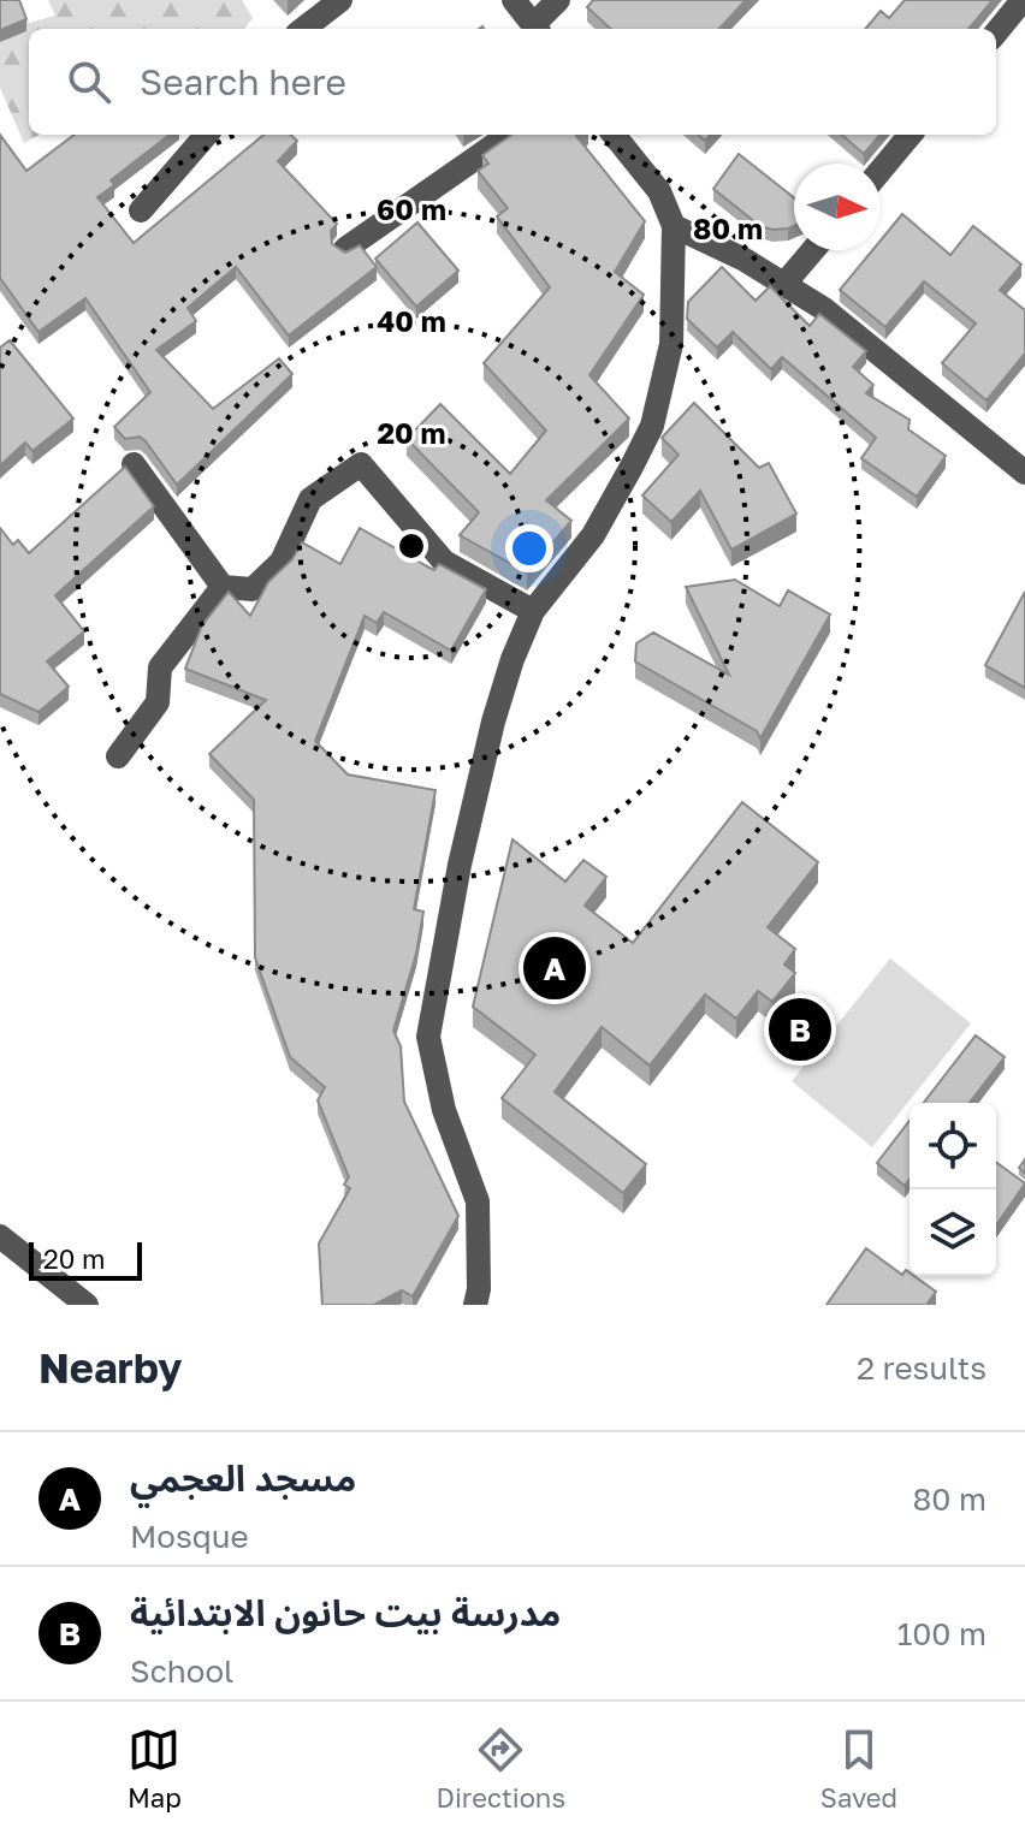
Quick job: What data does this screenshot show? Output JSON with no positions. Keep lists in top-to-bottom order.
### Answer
{
  "scale_bar": "20 m",
  "north": "right",
  "page": {
    "search": "Search here",
    "pins": ["A", "B"],
    "scale": "20 m",
    "heading": ["Nearby", "2 results"],
    "list": [
      {
        "mark": "A",
        "name": "مسجد العجمي",
        "note": "Mosque",
        "value": "80 m"
      },
      {
        "mark": "B",
        "name": "مدرسة بيت حانون الابتدائية",
        "note": "School",
        "value": "100 m"
      }
    ],
    "nav": ["Map", "Directions", "Saved"]
  },
  "rings": [
    "60 m",
    "80 m",
    "40 m",
    "20 m"
  ]
}
